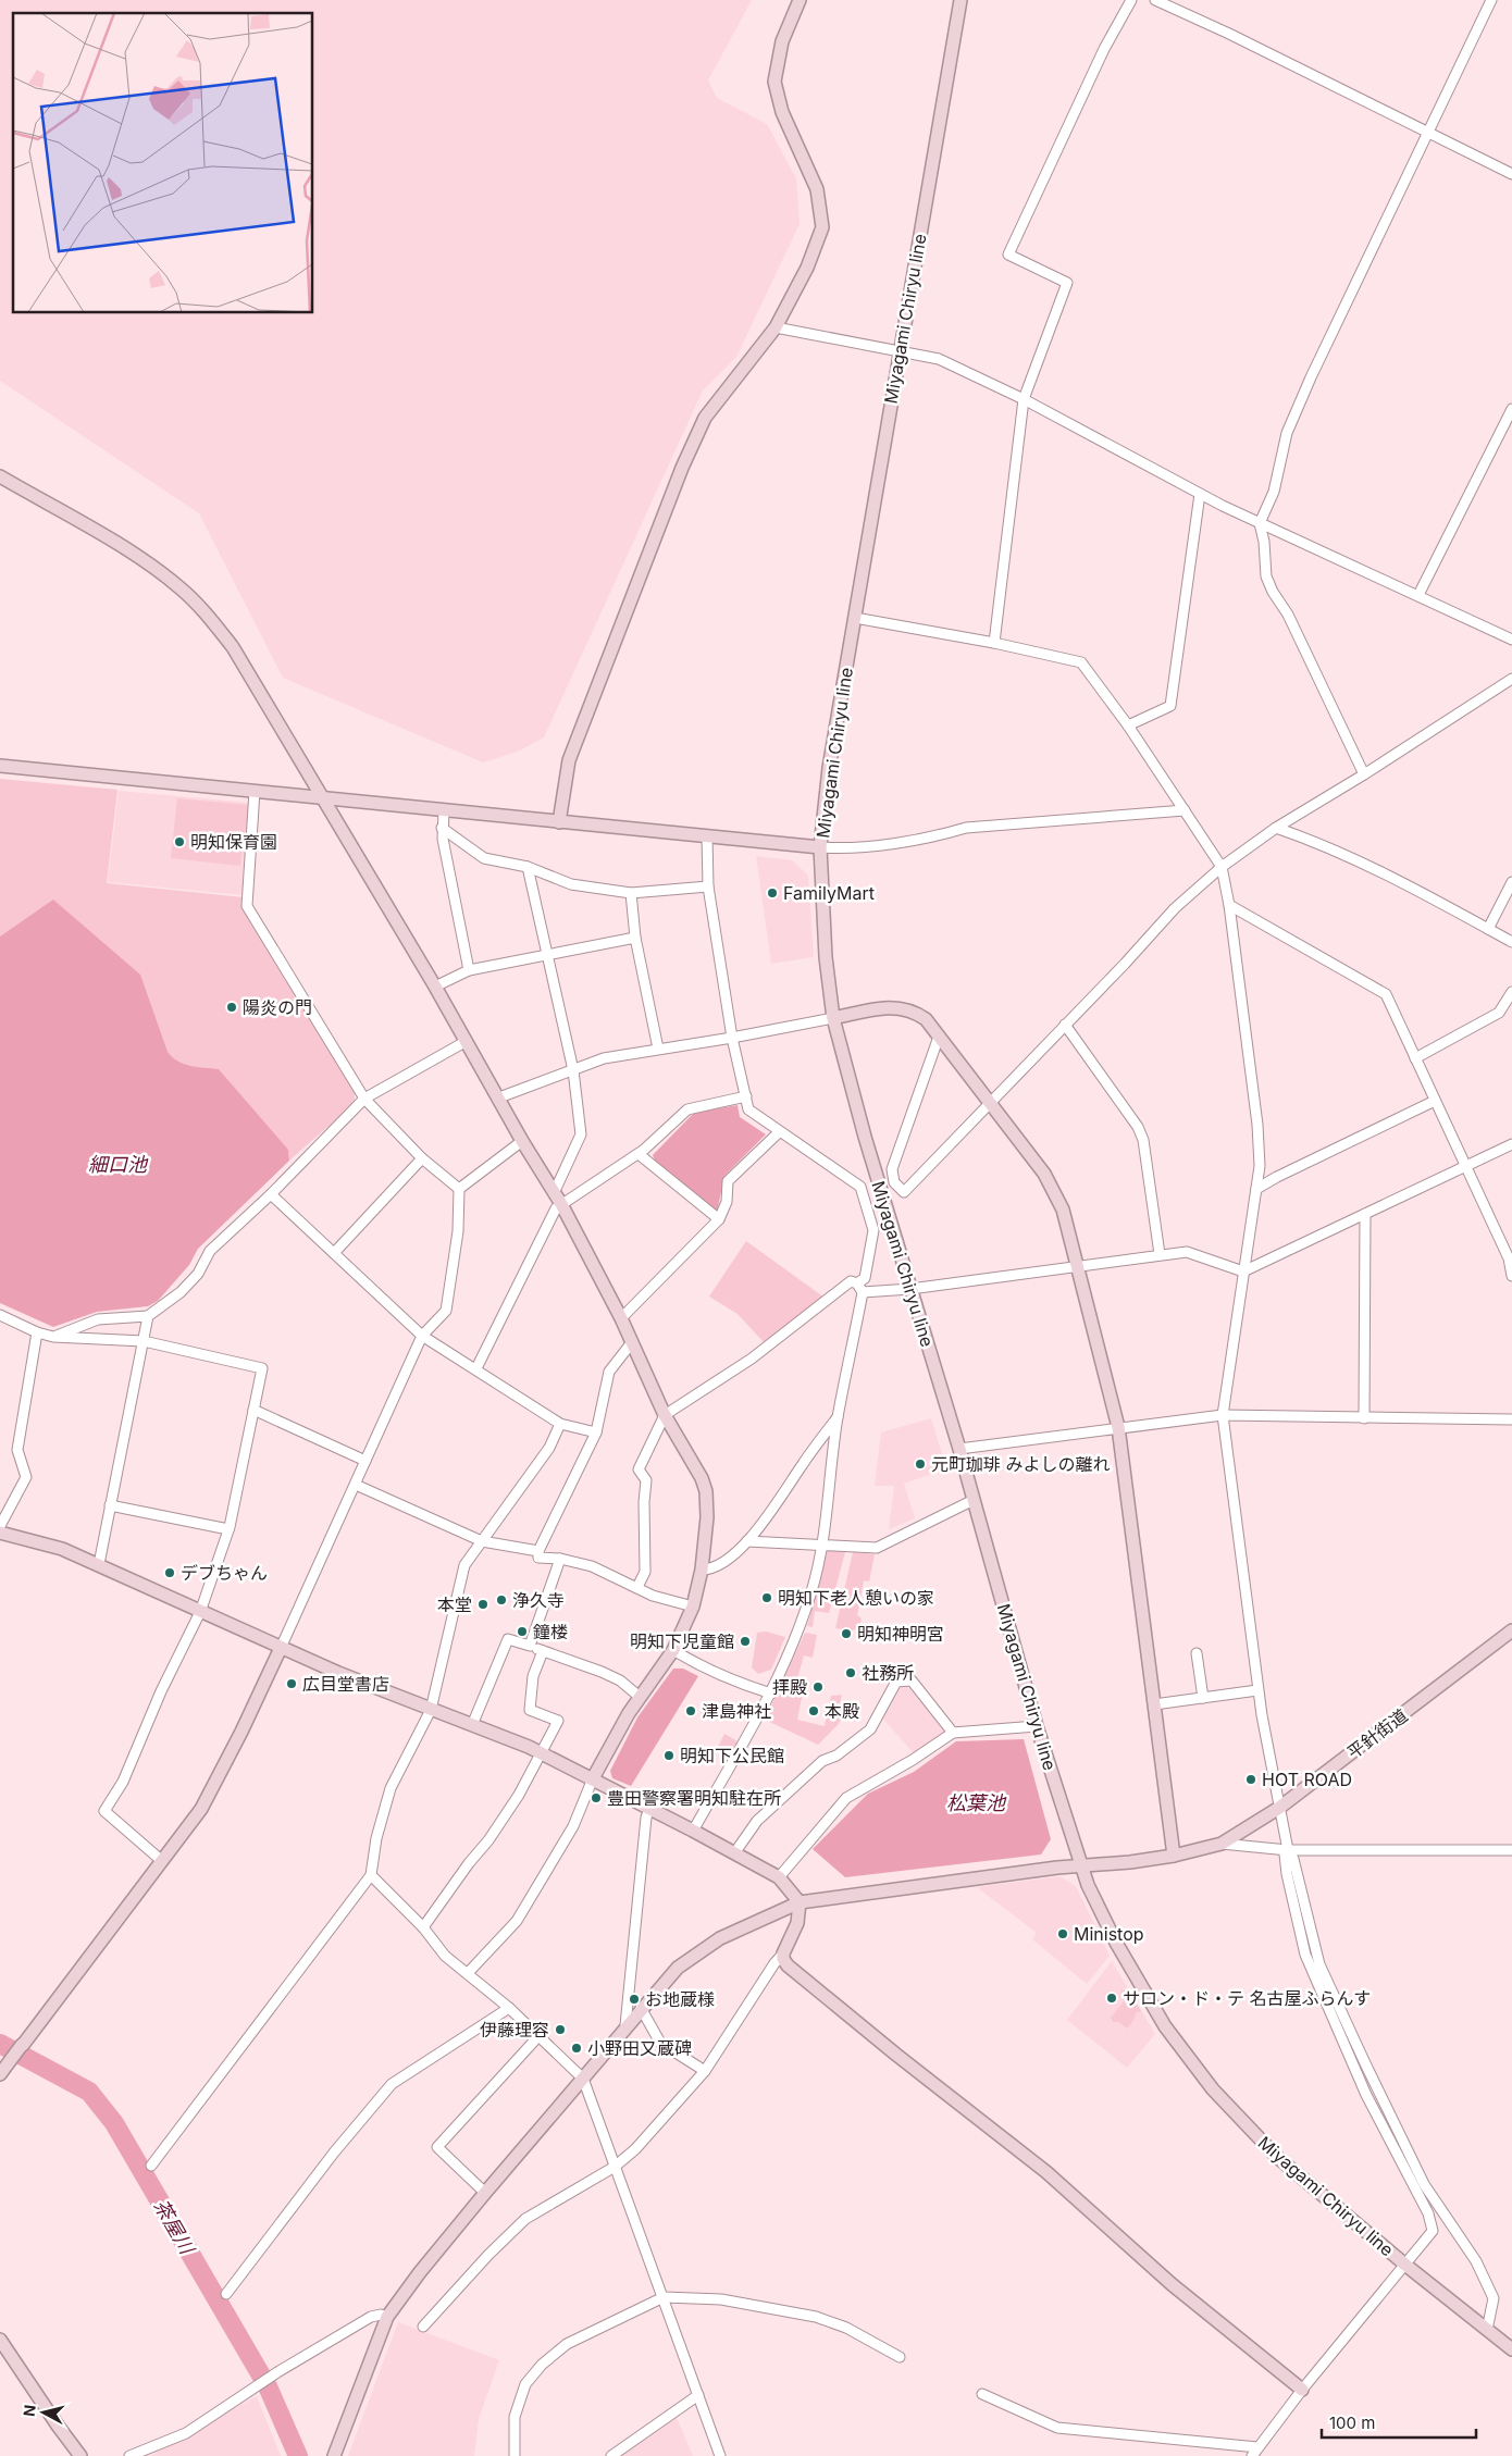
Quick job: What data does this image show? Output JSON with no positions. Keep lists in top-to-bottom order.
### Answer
{
  "streets": {
    "street": ["Miyagami Chiryu line", "平針街道"]
  },
  "crossings": [
    ["Miyagami Chiryu line", "平針街道"]
  ],
  "water": ["細口池", "松葉池", "茶屋川"],
  "places": [
    "明知保育園",
    "FamilyMart",
    "陽炎の門",
    "元町珈琲 みよしの離れ",
    "デブちゃん",
    "明知下老人憩いの家",
    "浄久寺",
    "本堂",
    "鐘楼",
    "明知神明宮",
    "明知下児童館",
    "社務所",
    "広目堂書店",
    "拝殿",
    "津島神社",
    "本殿",
    "明知下公民館",
    "HOT ROAD",
    "豊田警察署明知駐在所",
    "Ministop",
    "サロン・ド・テ 名古屋ふらんす",
    "お地蔵様",
    "伊藤理容",
    "小野田又蔵碑"
  ],
  "scale_bar": "100 m",
  "north": "left"
}
